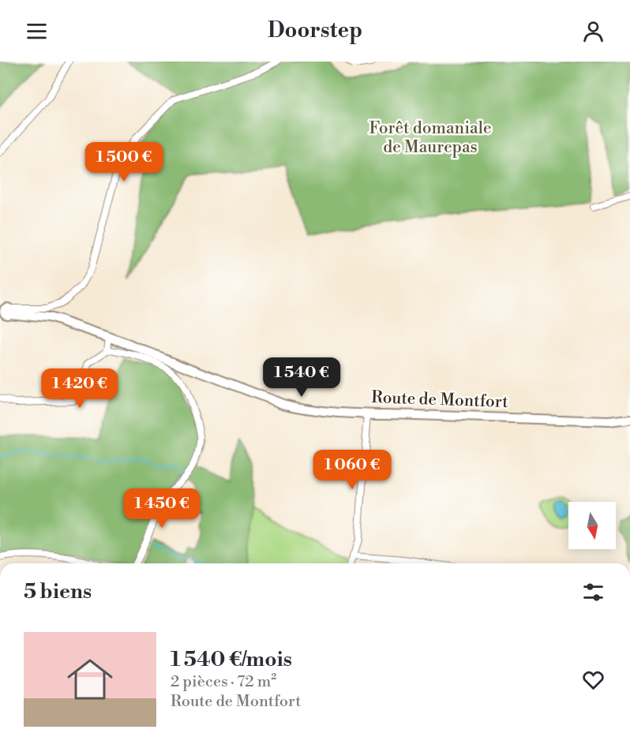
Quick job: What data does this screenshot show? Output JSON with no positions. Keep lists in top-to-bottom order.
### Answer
{
  "streets": {
    "street": ["Route de Montfort"]
  },
  "parks": ["Forêt domaniale de Maurepas"],
  "north": "bottom",
  "page": {
    "header": "Doorstep",
    "price": [
      "1 500 €",
      "1 540 €",
      "1 420 €",
      "1 060 €",
      "1 450 €"
    ],
    "heading": "5 biens",
    "list": [
      {
        "name": "1 540 €/mois",
        "note": "2 pièces · 72 m² · Route de Montfort"
      }
    ]
  }
}
